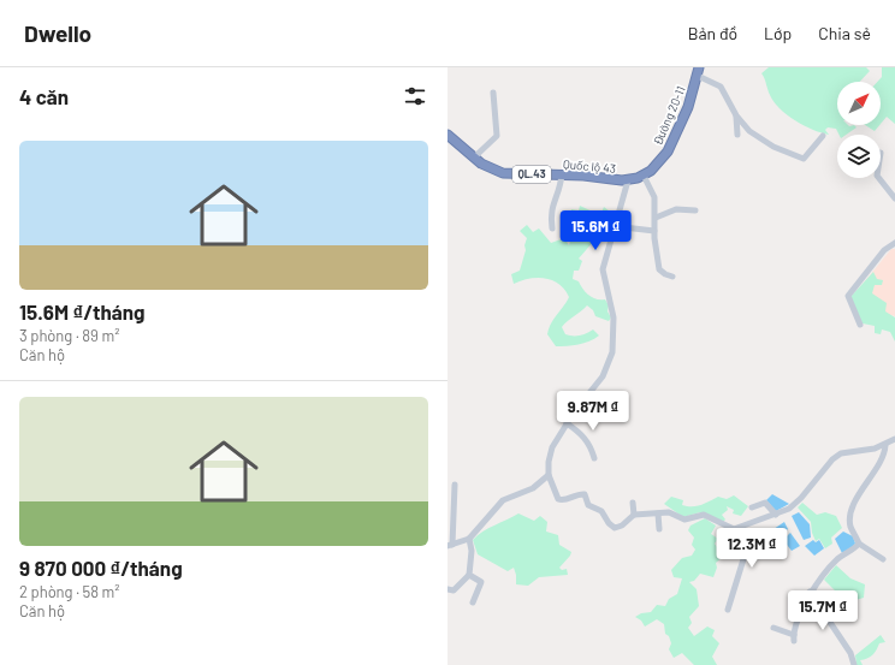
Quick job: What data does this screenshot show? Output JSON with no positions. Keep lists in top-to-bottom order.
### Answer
{
  "streets": {
    "highway": ["Đường 20-11", "Quốc lộ 43", "QL.43"]
  },
  "crossings": [
    ["Đường 20-11", "Quốc lộ 43"]
  ],
  "north": "top right",
  "page": {
    "header": "Dwello",
    "nav": ["Bản đồ", "Lớp", "Chia sẻ"],
    "heading": "4 căn",
    "list": [
      {
        "name": "15.6M ₫/tháng",
        "note": "3 phòng · 89 m² · Căn hộ"
      },
      {
        "name": "9 870 000 ₫/tháng",
        "note": "2 phòng · 58 m² · Căn hộ"
      }
    ],
    "price": [
      "15.6M ₫",
      "9.87M ₫",
      "12.3M ₫",
      "15.7M ₫"
    ]
  }
}
